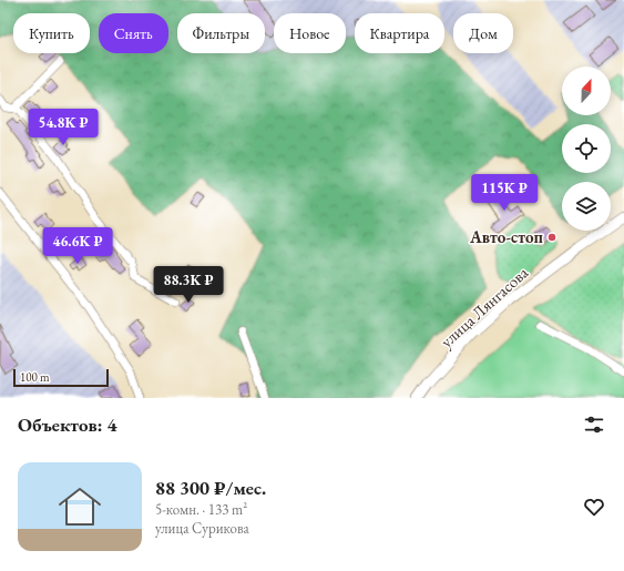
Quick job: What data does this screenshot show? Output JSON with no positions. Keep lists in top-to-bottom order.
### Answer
{
  "streets": {
    "main road": ["улица Лянгасова"]
  },
  "places": ["Авто-стоп"],
  "scale_bar": "100 m",
  "north": "top",
  "page": {
    "chip": [
      "Купить",
      "Снять",
      "Фильтры",
      "Новое",
      "Квартира",
      "Дом"
    ],
    "price": [
      "54.8K ₽",
      "115K ₽",
      "46.6K ₽",
      "88.3K ₽"
    ],
    "scale": "100 m",
    "heading": "Объектов: 4",
    "list": [
      {
        "name": "88 300 ₽/мес.",
        "note": "5-комн. · 133 m² · улица Сурикова"
      }
    ]
  }
}
